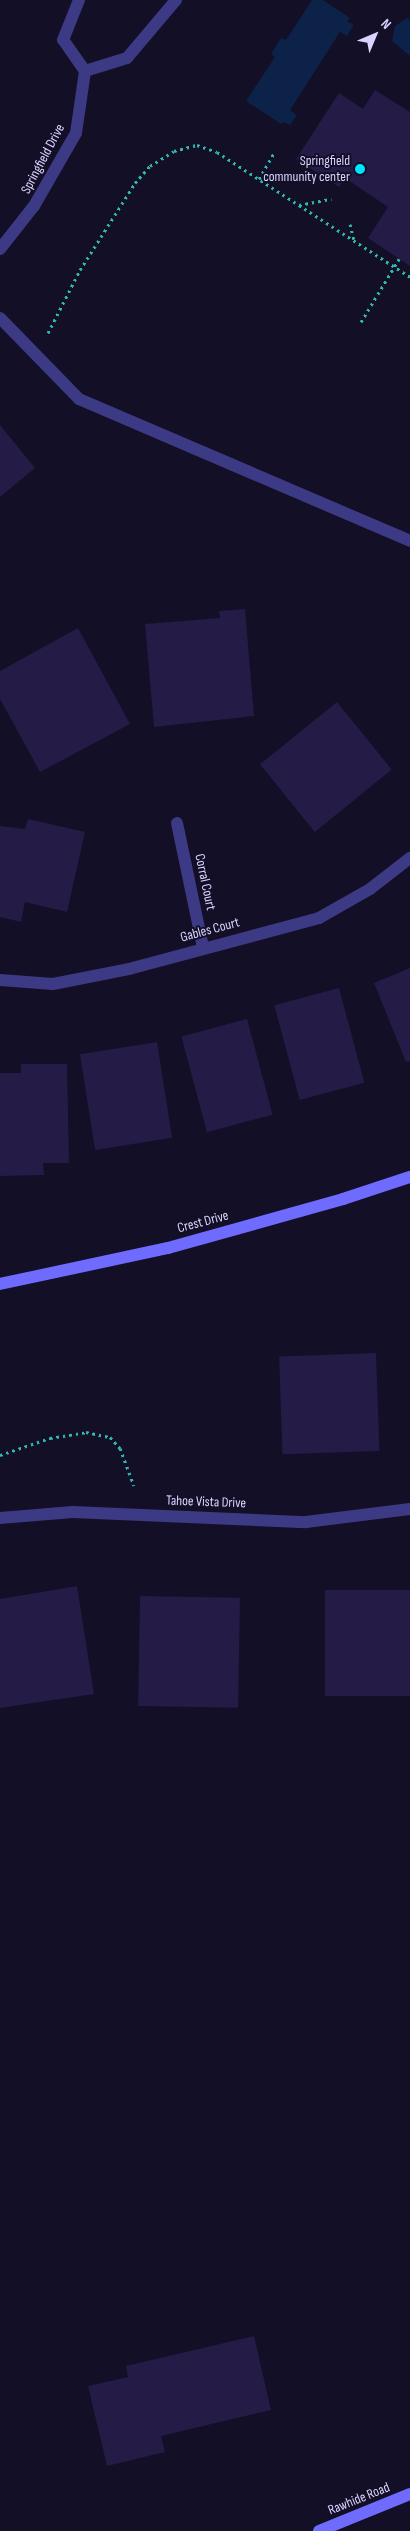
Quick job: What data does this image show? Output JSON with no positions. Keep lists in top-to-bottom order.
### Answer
{
  "streets": {
    "street": [
      "Springfield Drive",
      "Corral Court",
      "Gables Court",
      "Crest Drive",
      "Tahoe Vista Drive",
      "Rawhide Road"
    ]
  },
  "crossings": [
    ["Corral Court", "Gables Court"]
  ],
  "places": ["Springfield community center"],
  "north": "top right"
}
